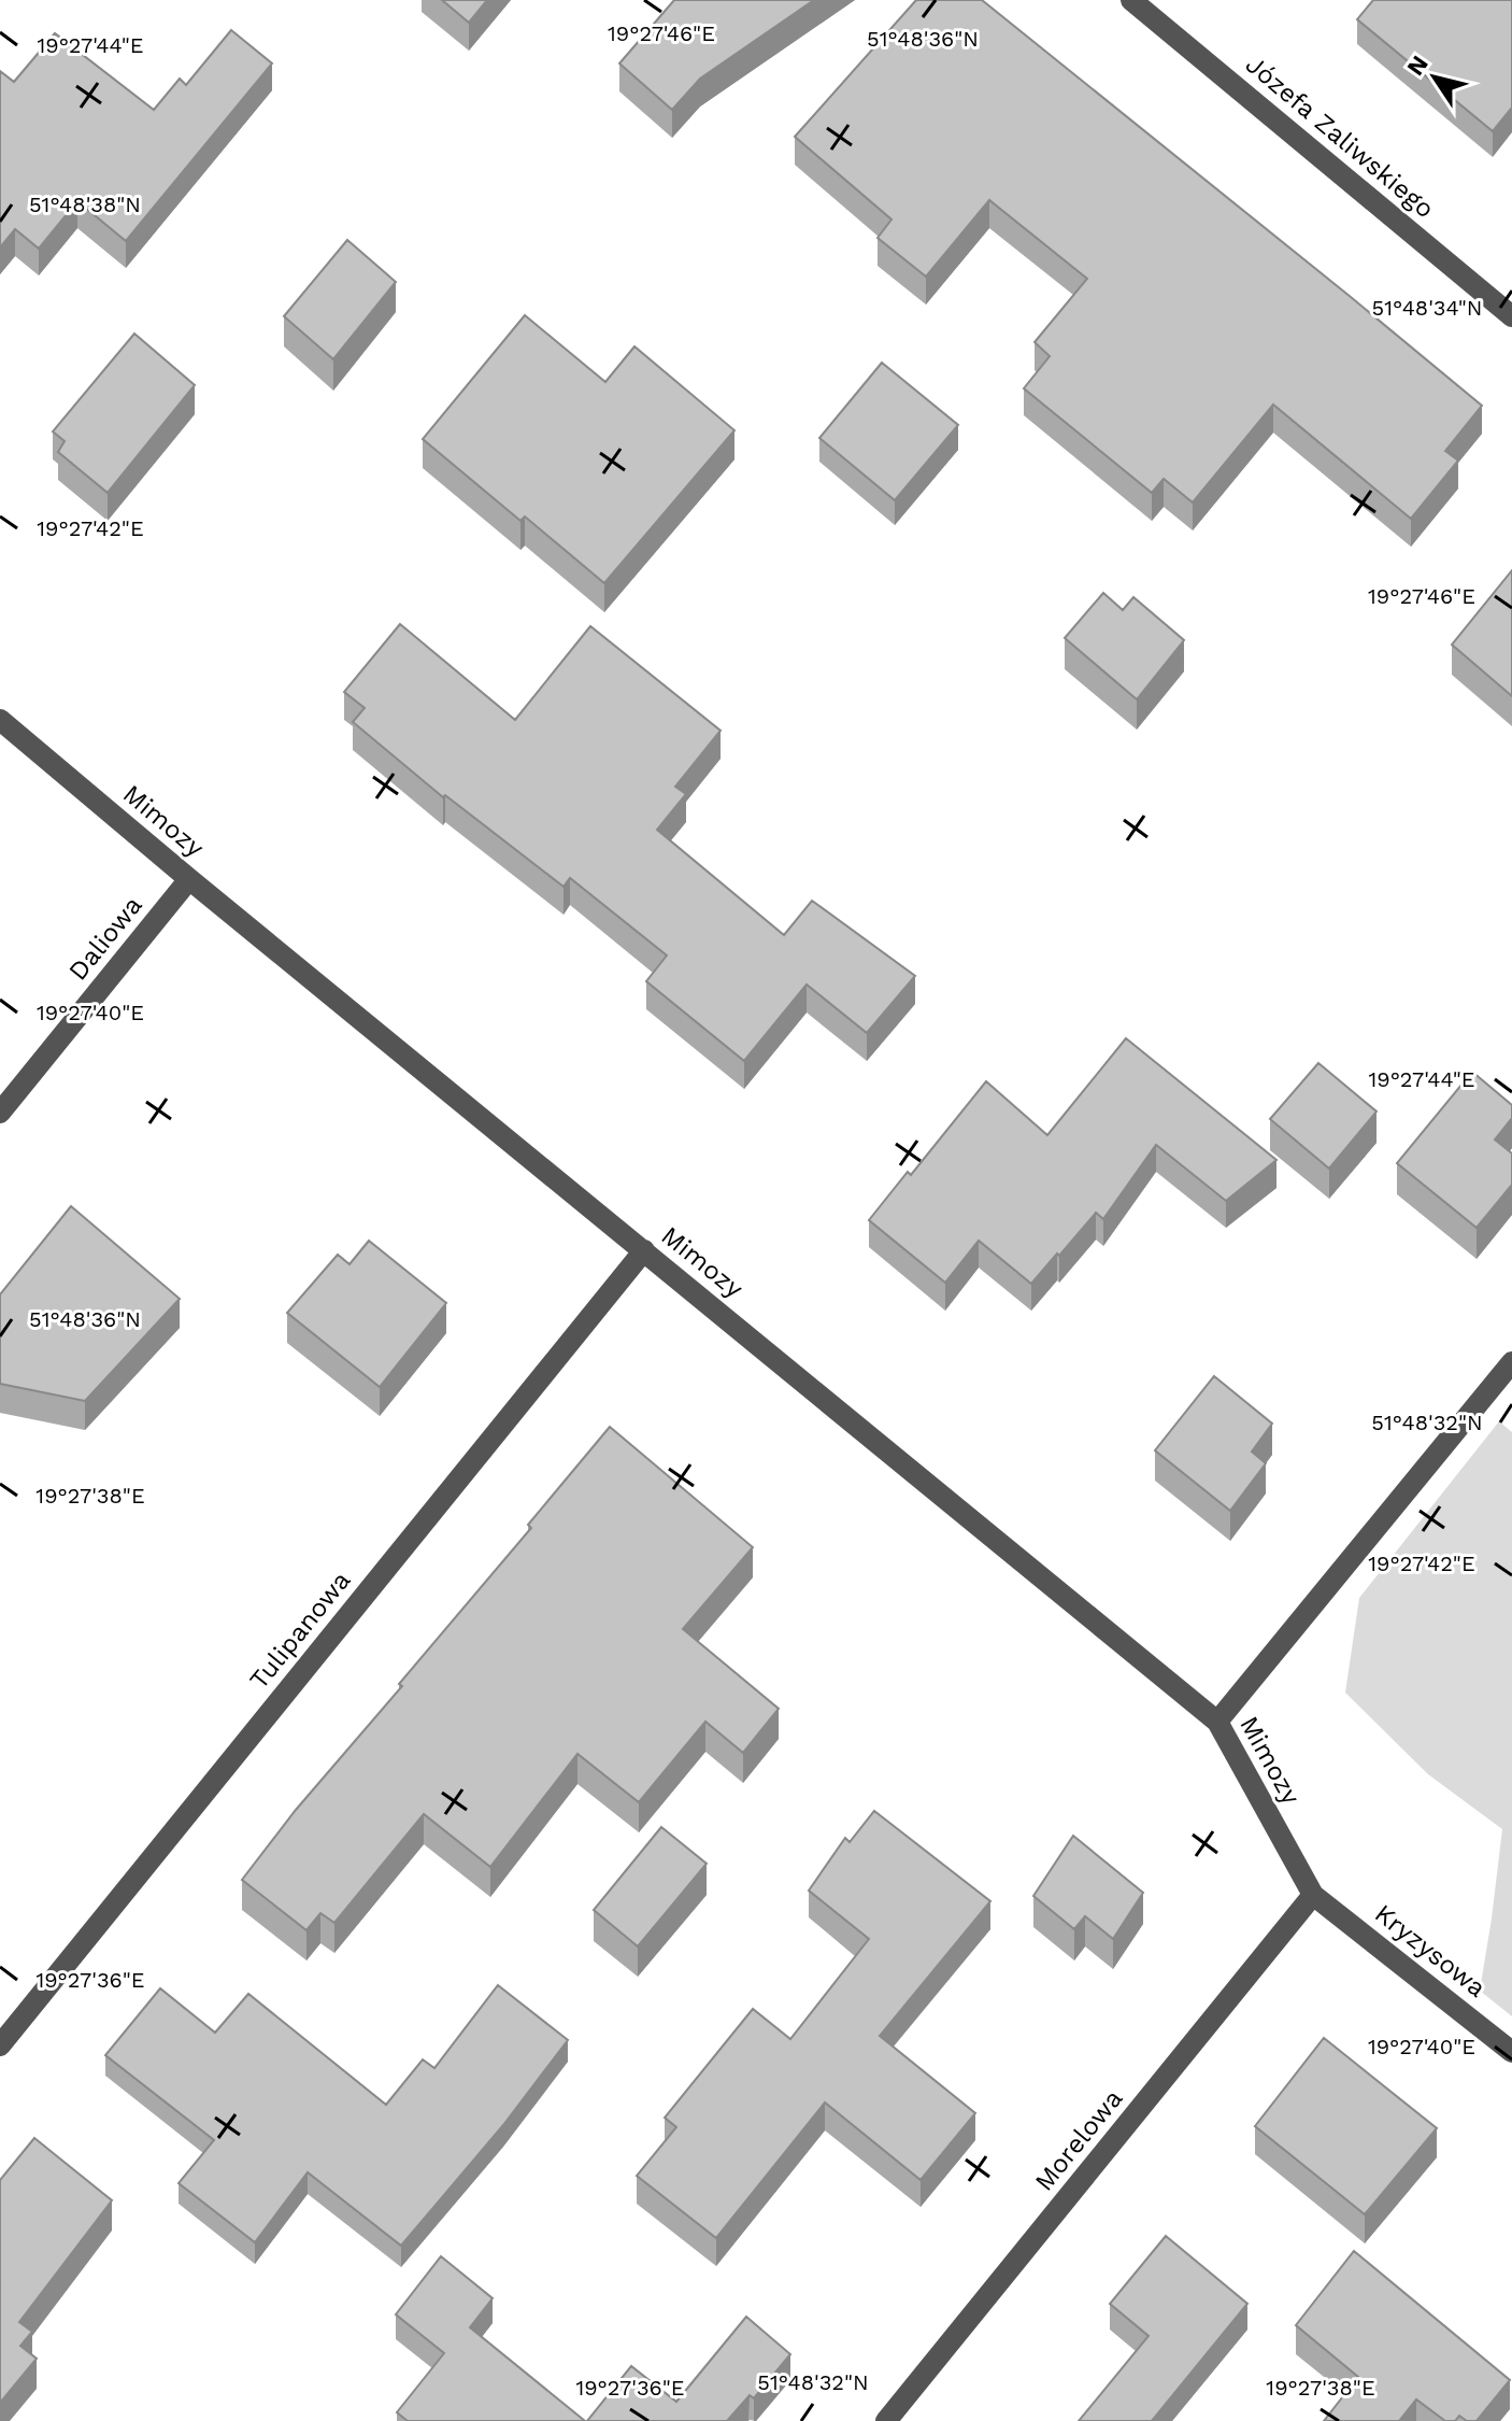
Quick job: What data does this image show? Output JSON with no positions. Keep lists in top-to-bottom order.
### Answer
{
  "streets": {
    "street": [
      "Józefa Zaliwskiego",
      "Mimozy",
      "Daliowa",
      "Tulipanowa",
      "Kryzysowa",
      "Morelowa"
    ]
  },
  "crossings": [
    ["Mimozy", "Daliowa"],
    ["Mimozy", "Tulipanowa"],
    ["Mimozy", "Kryzysowa"],
    ["Mimozy", "Morelowa"],
    ["Kryzysowa", "Morelowa"]
  ],
  "north": "top left",
  "coordinates": [
    "19°27'46\"E",
    "51°48'36\"N",
    "19°27'44\"E",
    "51°48'38\"N",
    "51°48'34\"N",
    "19°27'42\"E",
    "19°27'40\"E",
    "51°48'32\"N",
    "19°27'38\"E",
    "19°27'36\"E"
  ]
}
